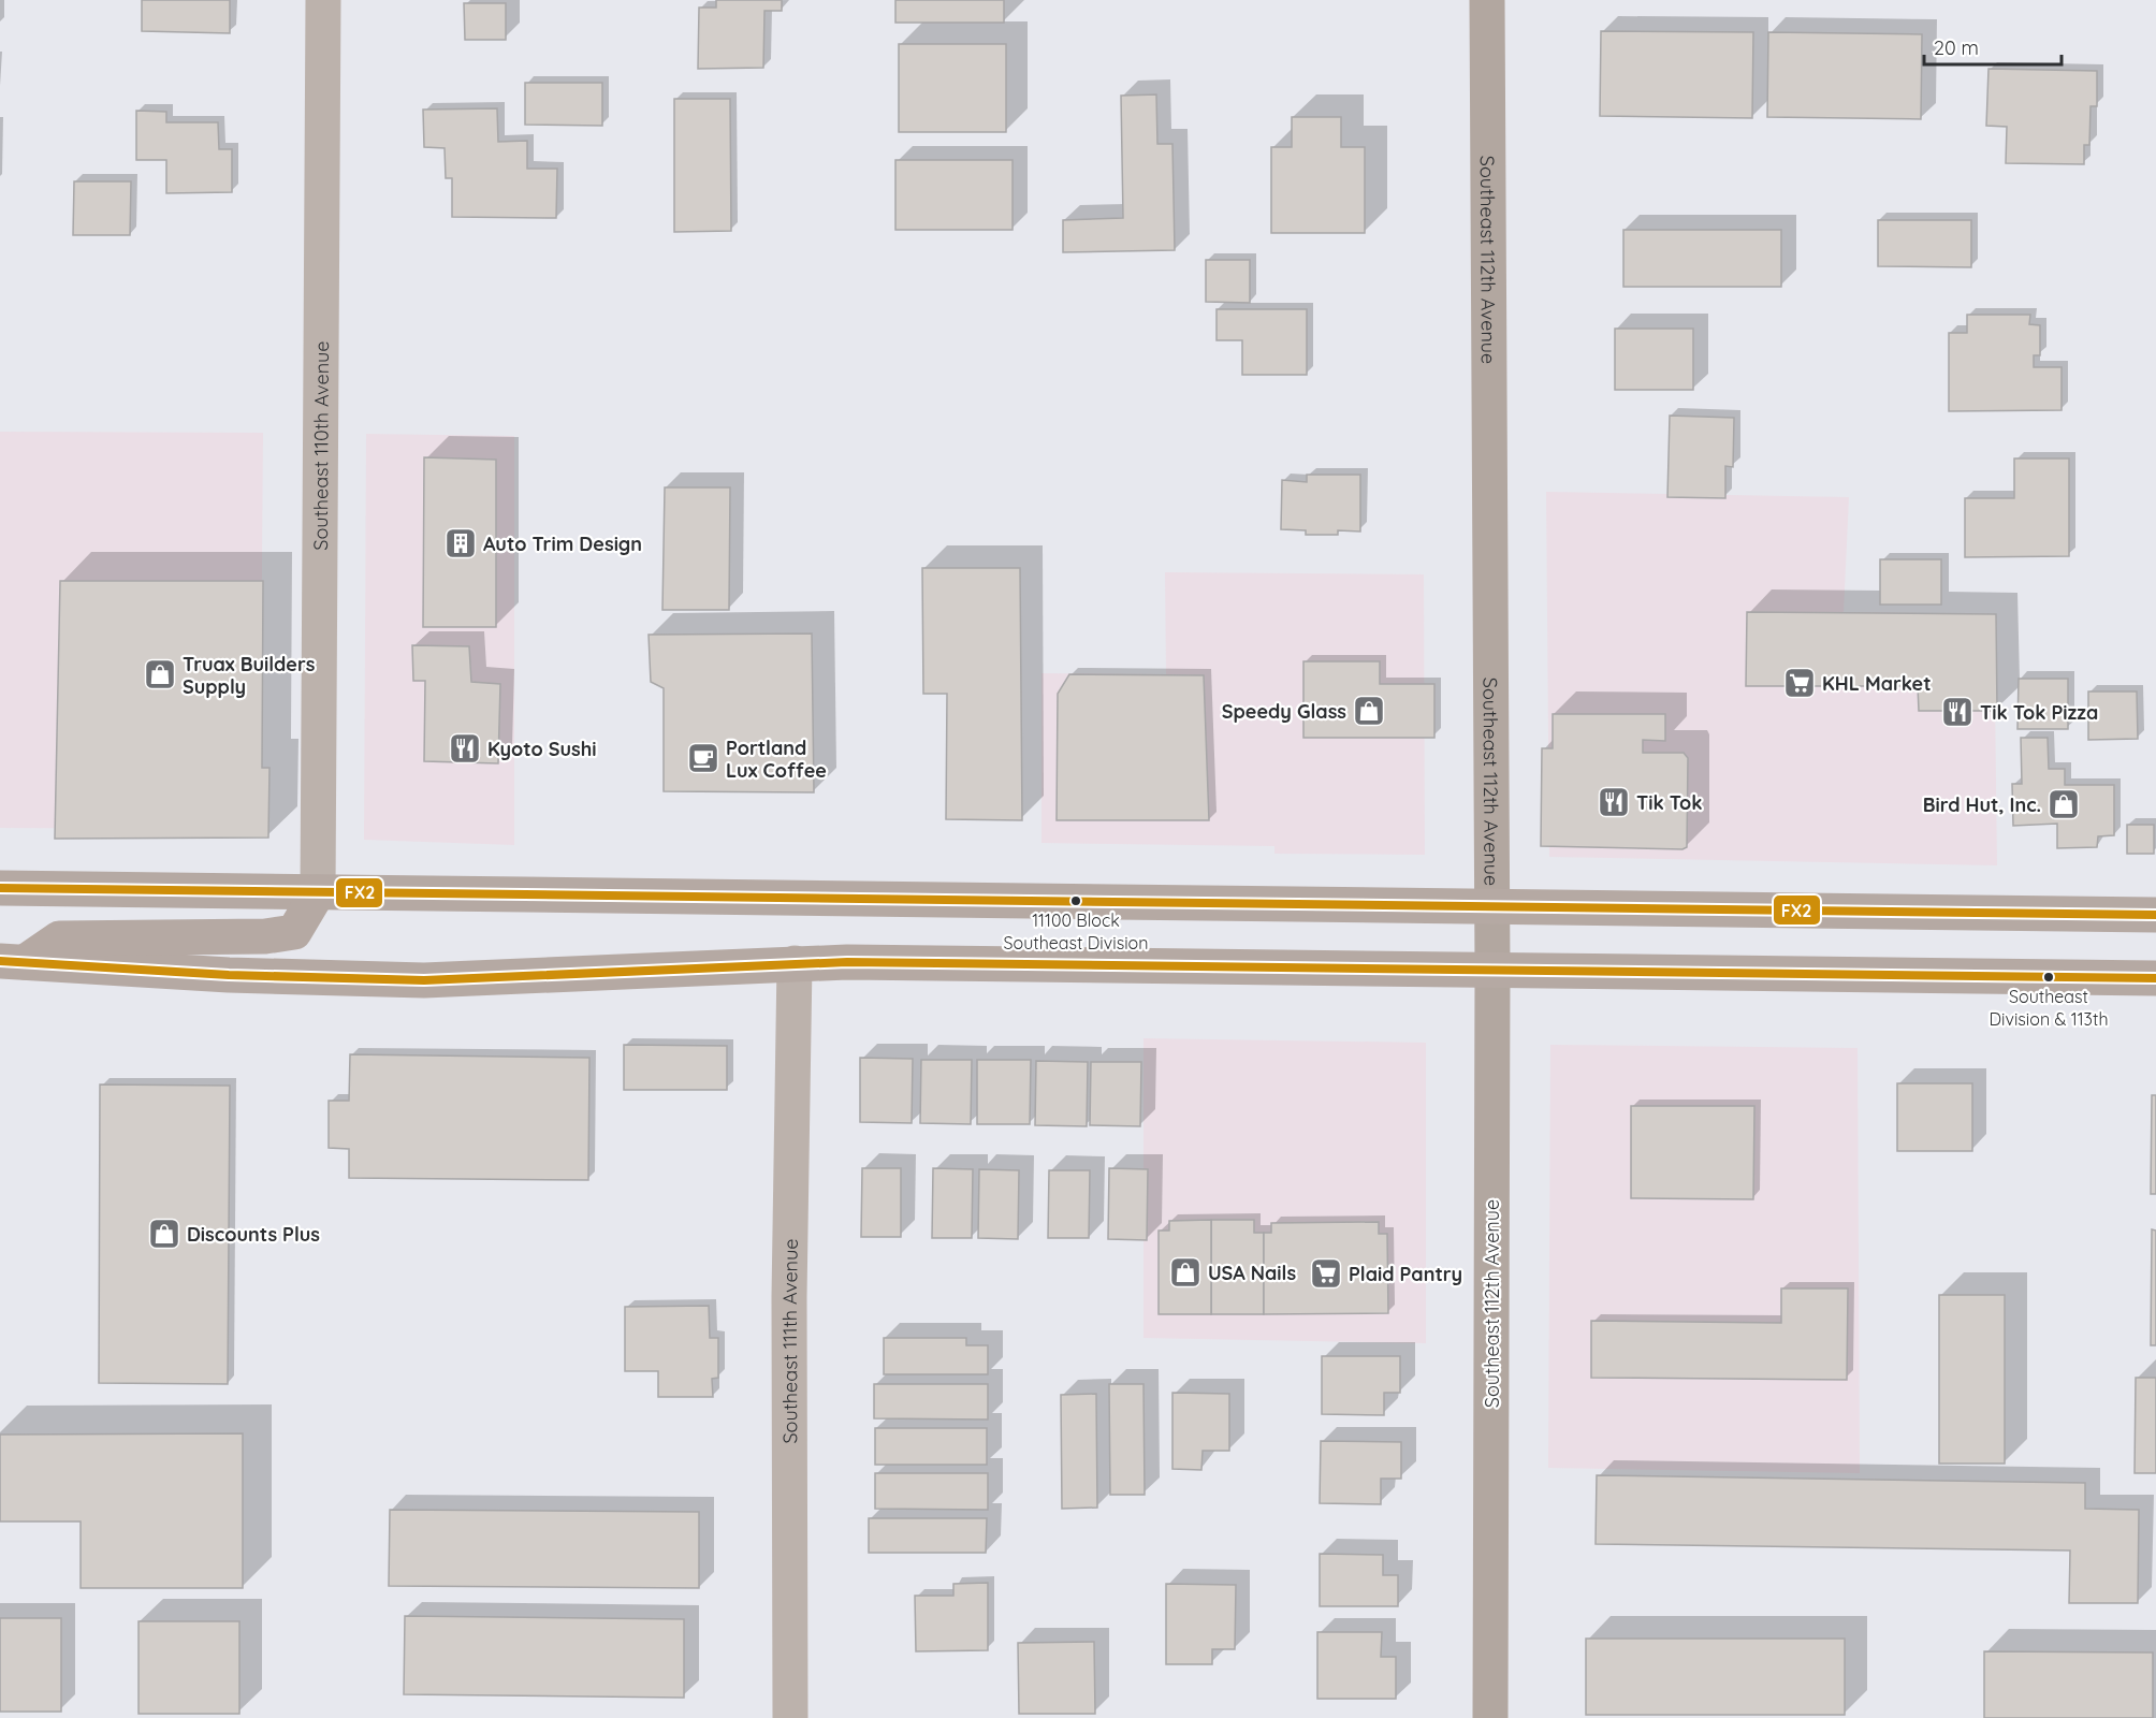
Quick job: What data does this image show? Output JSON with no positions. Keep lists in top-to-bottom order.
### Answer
{
  "streets": {
    "main road": ["Southeast 112th Avenue"],
    "street": ["Southeast 110th Avenue", "Southeast 111th Avenue"]
  },
  "places": {
    "building": ["Auto Trim Design"],
    "shop": [
      "Truax Builders Supply",
      "Speedy Glass",
      "Bird Hut, Inc.",
      "Discounts Plus",
      "USA Nails"
    ],
    "supermarket": ["KHL Market", "Plaid Pantry"],
    "restaurant": ["Tik Tok Pizza", "Kyoto Sushi", "Tik Tok"],
    "cafe": ["Portland Lux Coffee"],
    "other": ["11100 Block Southeast Division", "Southeast Division & 113th"]
  },
  "lines": ["transit line FX2"],
  "scale_bar": "20 m"
}
